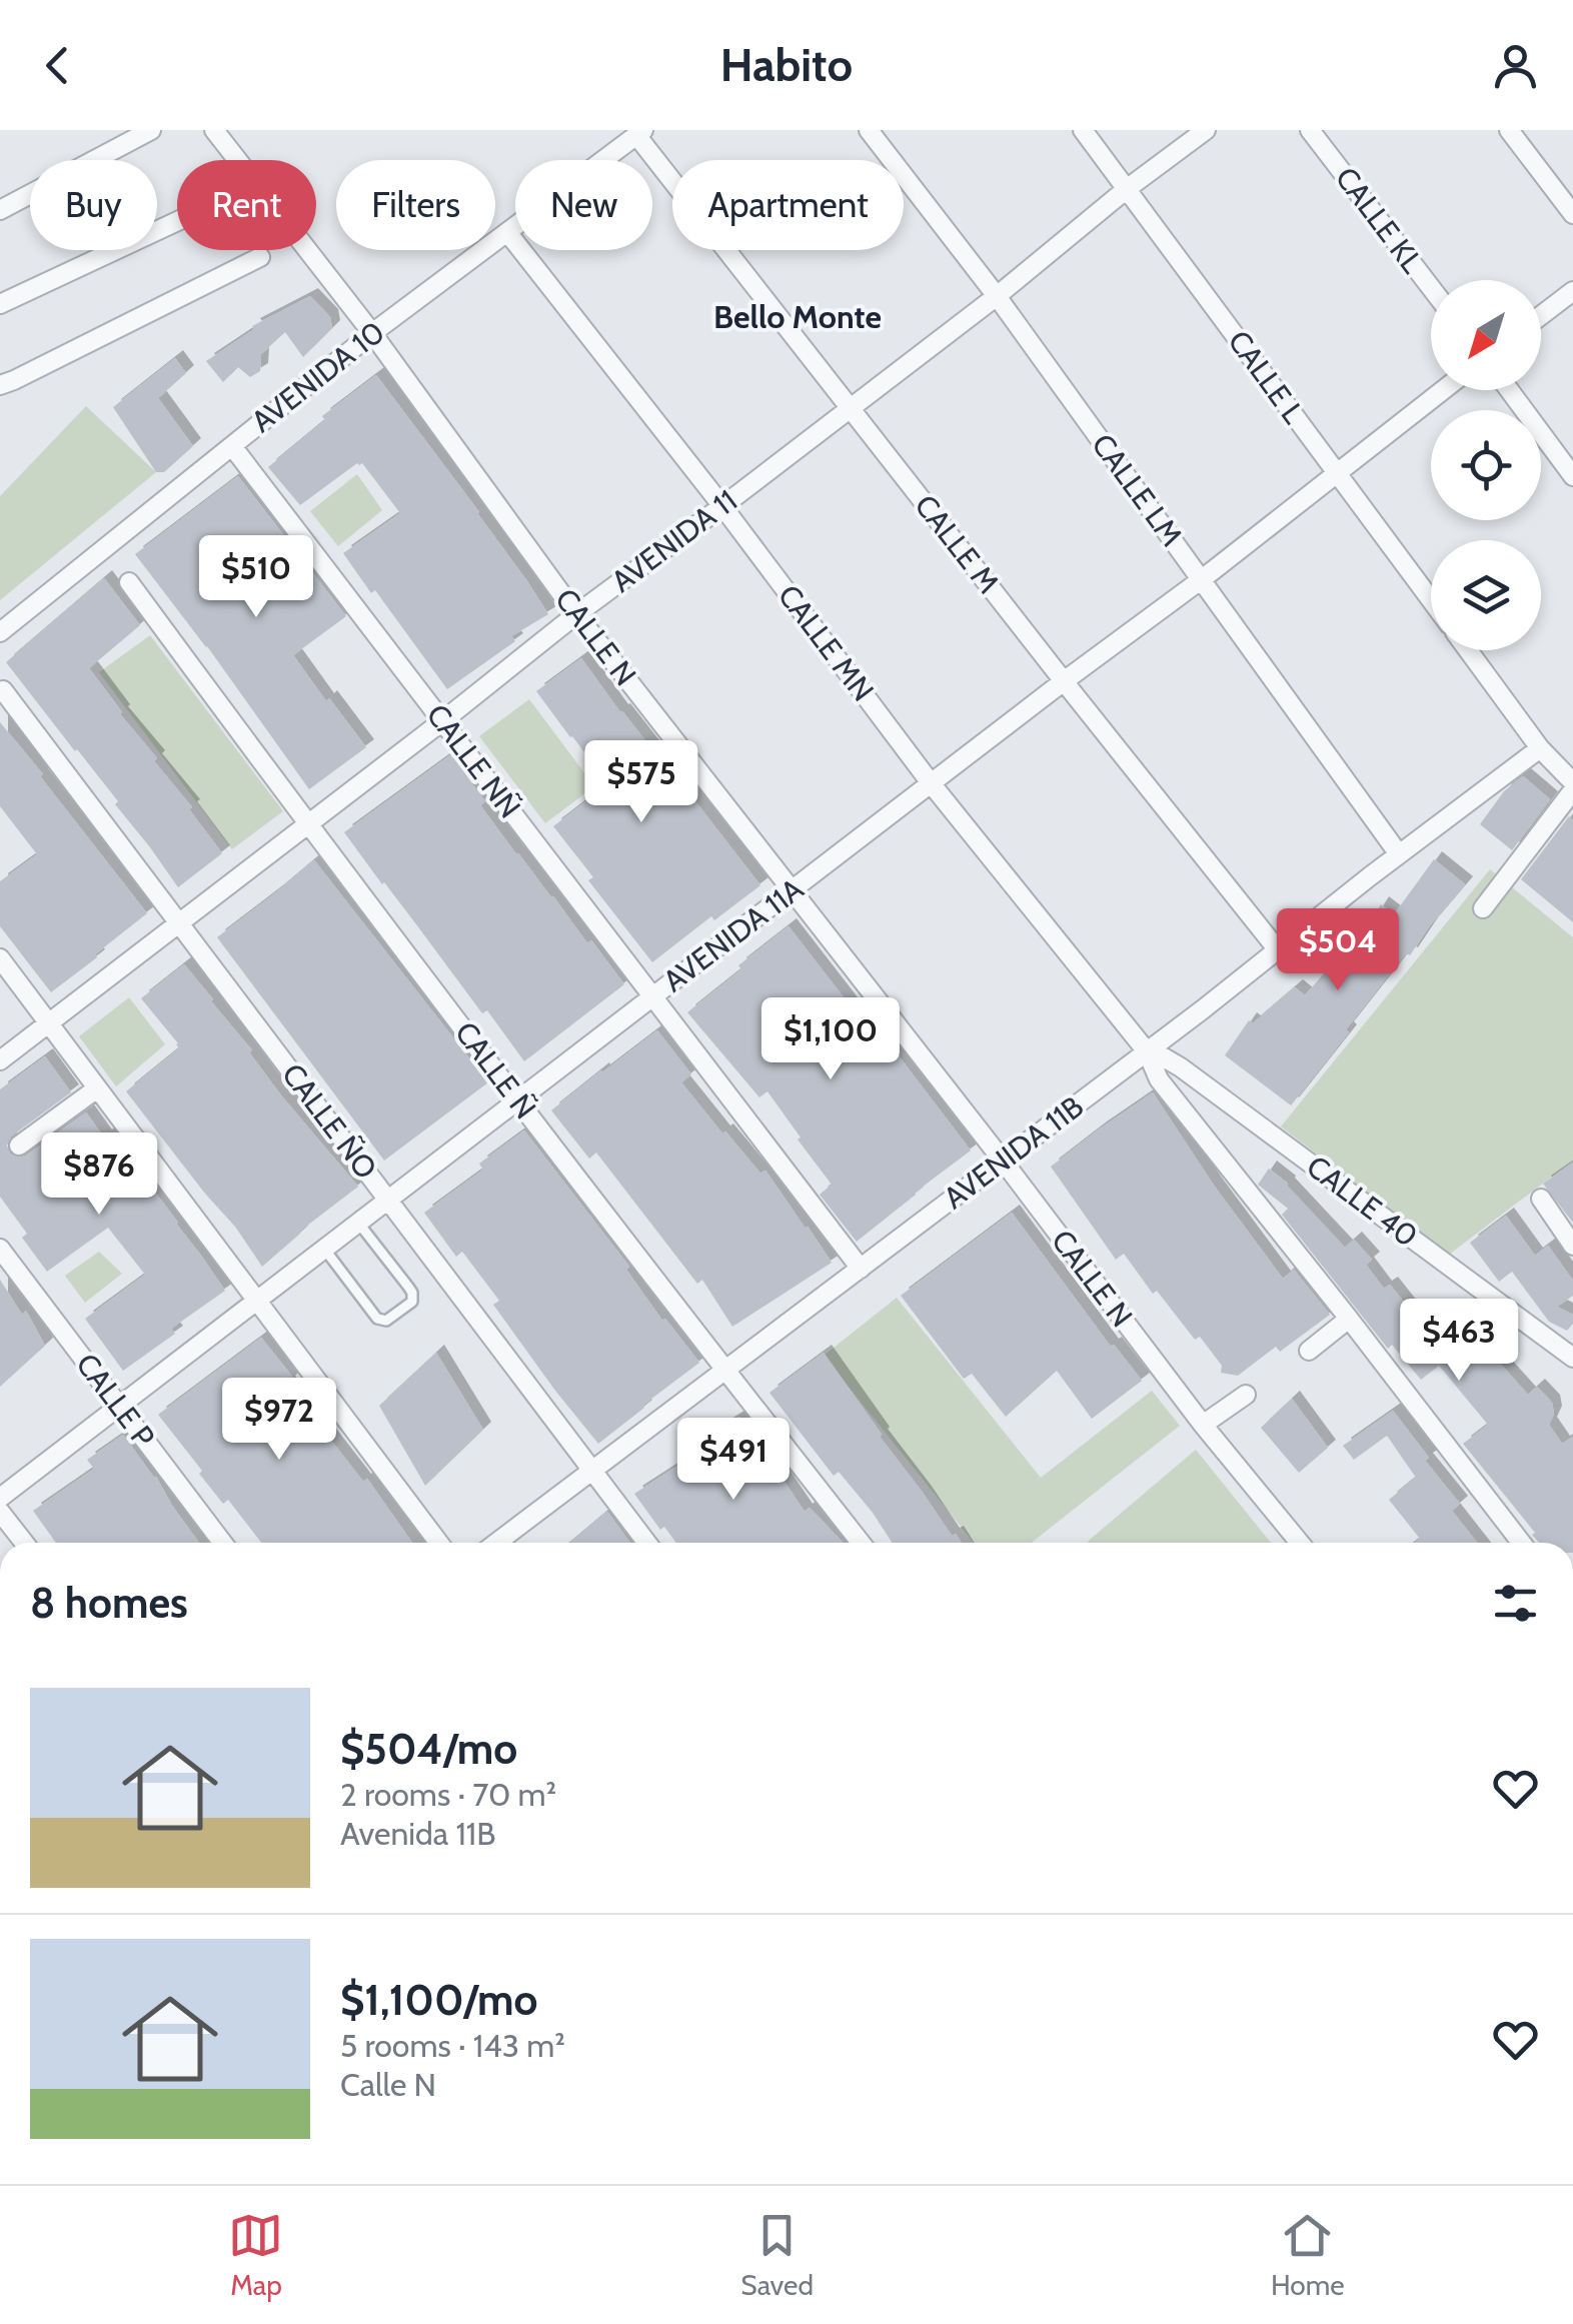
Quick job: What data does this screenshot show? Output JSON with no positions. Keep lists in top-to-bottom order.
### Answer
{
  "streets": {
    "street": [
      "CALLE KL",
      "AVENIDA 10",
      "CALLE L",
      "CALLE LM",
      "AVENIDA 11",
      "CALLE M",
      "CALLE N",
      "CALLE MN",
      "CALLE NÑ",
      "AVENIDA 11A",
      "CALLE Ñ",
      "CALLE ÑO",
      "AVENIDA 11B",
      "CALLE 40",
      "CALLE P"
    ]
  },
  "crossings": [
    ["AVENIDA 10", "CALLE M"],
    ["AVENIDA 10", "CALLE N"],
    ["AVENIDA 10", "CALLE MN"],
    ["AVENIDA 10", "CALLE NÑ"],
    ["CALLE L", "AVENIDA 11"],
    ["CALLE L", "AVENIDA 11A"],
    ["CALLE LM", "AVENIDA 11"],
    ["CALLE LM", "AVENIDA 11A"],
    ["CALLE LM", "AVENIDA 11B"],
    ["AVENIDA 11", "CALLE M"],
    ["AVENIDA 11", "CALLE N"],
    ["AVENIDA 11", "CALLE MN"],
    ["AVENIDA 11", "CALLE NÑ"],
    ["AVENIDA 11", "CALLE Ñ"],
    ["AVENIDA 11", "CALLE ÑO"],
    ["CALLE M", "AVENIDA 11A"],
    ["CALLE M", "AVENIDA 11B"],
    ["CALLE N", "AVENIDA 11A"],
    ["CALLE N", "AVENIDA 11B"],
    ["CALLE MN", "AVENIDA 11A"],
    ["CALLE MN", "AVENIDA 11B"],
    ["CALLE MN", "CALLE 40"],
    ["CALLE NÑ", "AVENIDA 11A"],
    ["CALLE NÑ", "AVENIDA 11B"],
    ["AVENIDA 11A", "CALLE Ñ"],
    ["AVENIDA 11A", "CALLE ÑO"],
    ["AVENIDA 11A", "CALLE P"],
    ["CALLE Ñ", "AVENIDA 11B"],
    ["CALLE ÑO", "AVENIDA 11B"],
    ["AVENIDA 11B", "CALLE 40"]
  ],
  "districts": ["Bello Monte"],
  "north": "bottom left",
  "page": {
    "header": "Habito",
    "chip": [
      "Buy",
      "Rent",
      "Filters",
      "New",
      "Apartment"
    ],
    "price": [
      "$510",
      "$575",
      "$504",
      "$1,100",
      "$876",
      "$463",
      "$972",
      "$491"
    ],
    "heading": "8 homes",
    "list": [
      {
        "name": "$504/mo",
        "note": "2 rooms · 70 m² · Avenida 11B"
      },
      {
        "name": "$1,100/mo",
        "note": "5 rooms · 143 m² · Calle N"
      }
    ],
    "tabs": ["Map", "Saved", "Home"]
  }
}
